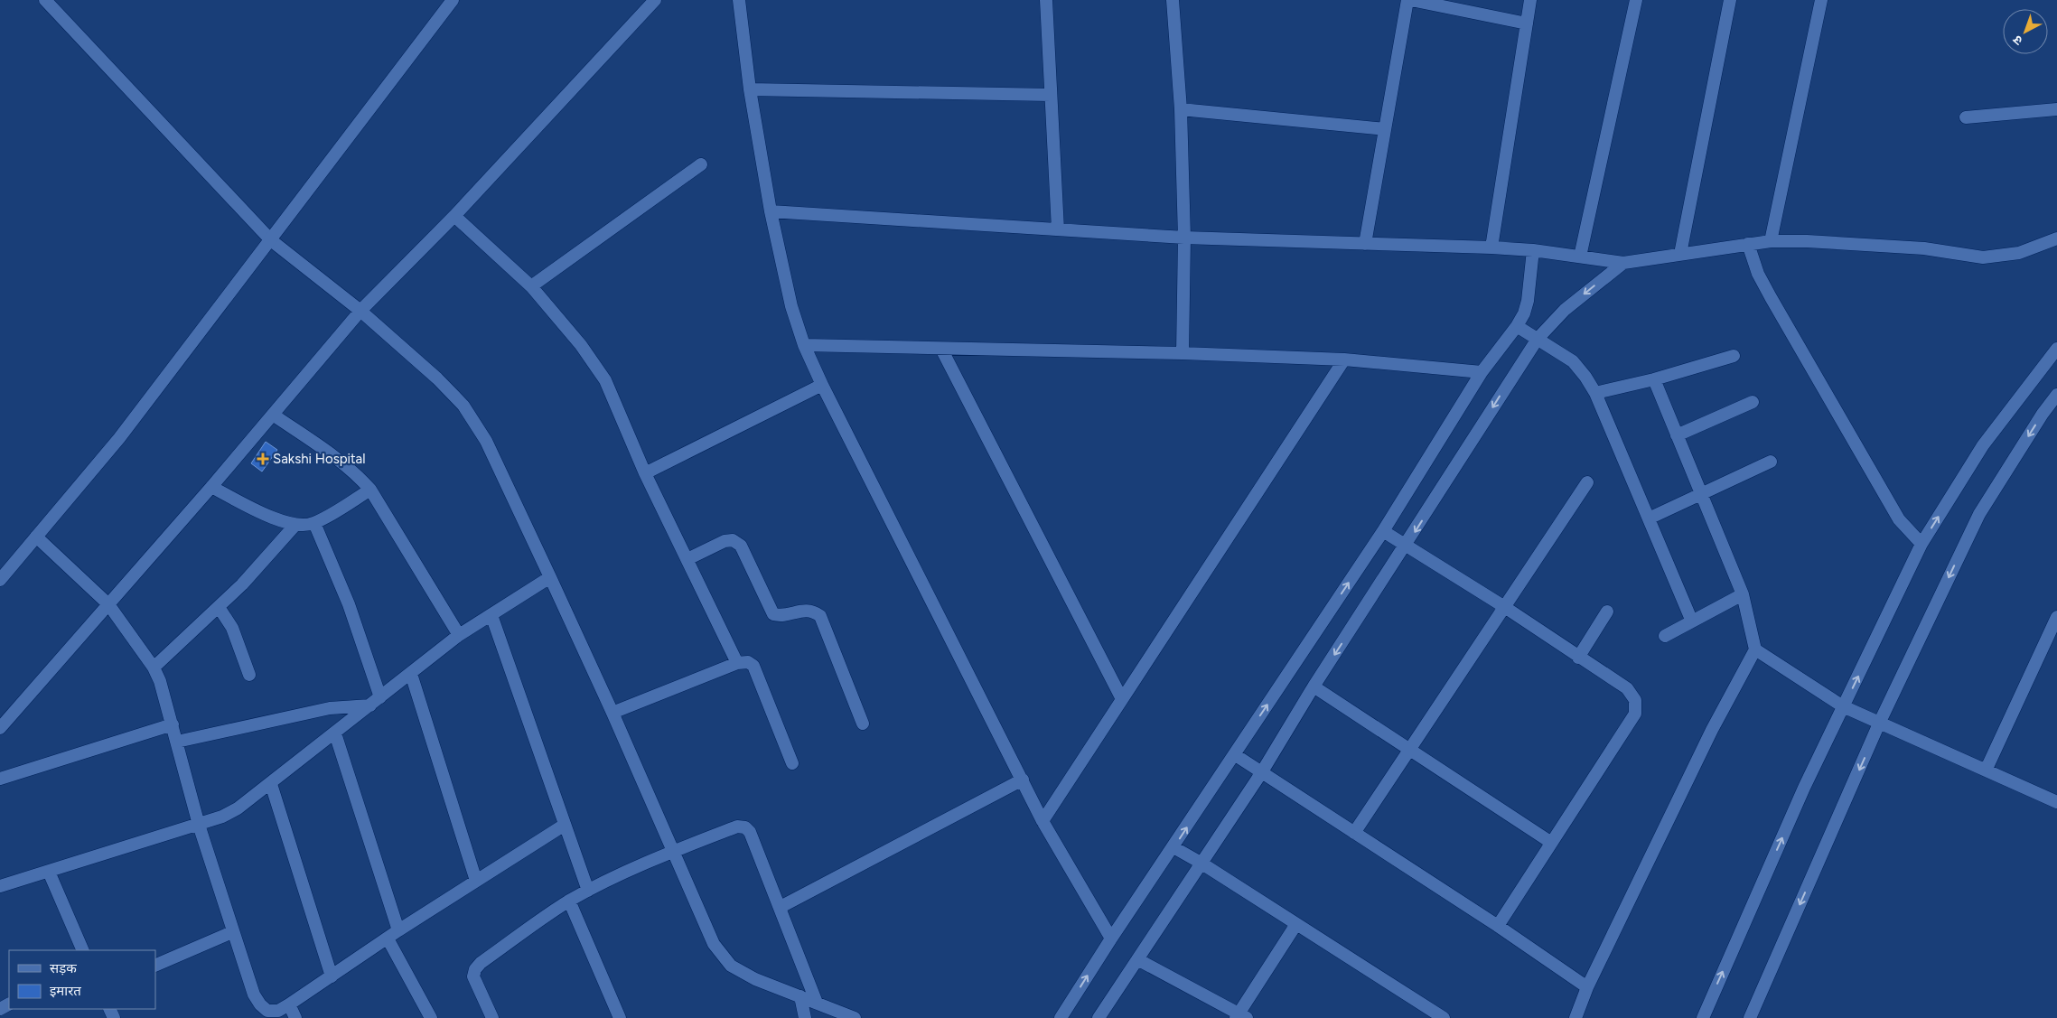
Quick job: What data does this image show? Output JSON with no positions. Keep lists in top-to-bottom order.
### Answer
{
  "places": {
    "health": ["Sakshi Hospital"]
  },
  "legend": ["सड़क", "इमारत"],
  "north": "bottom left"
}
